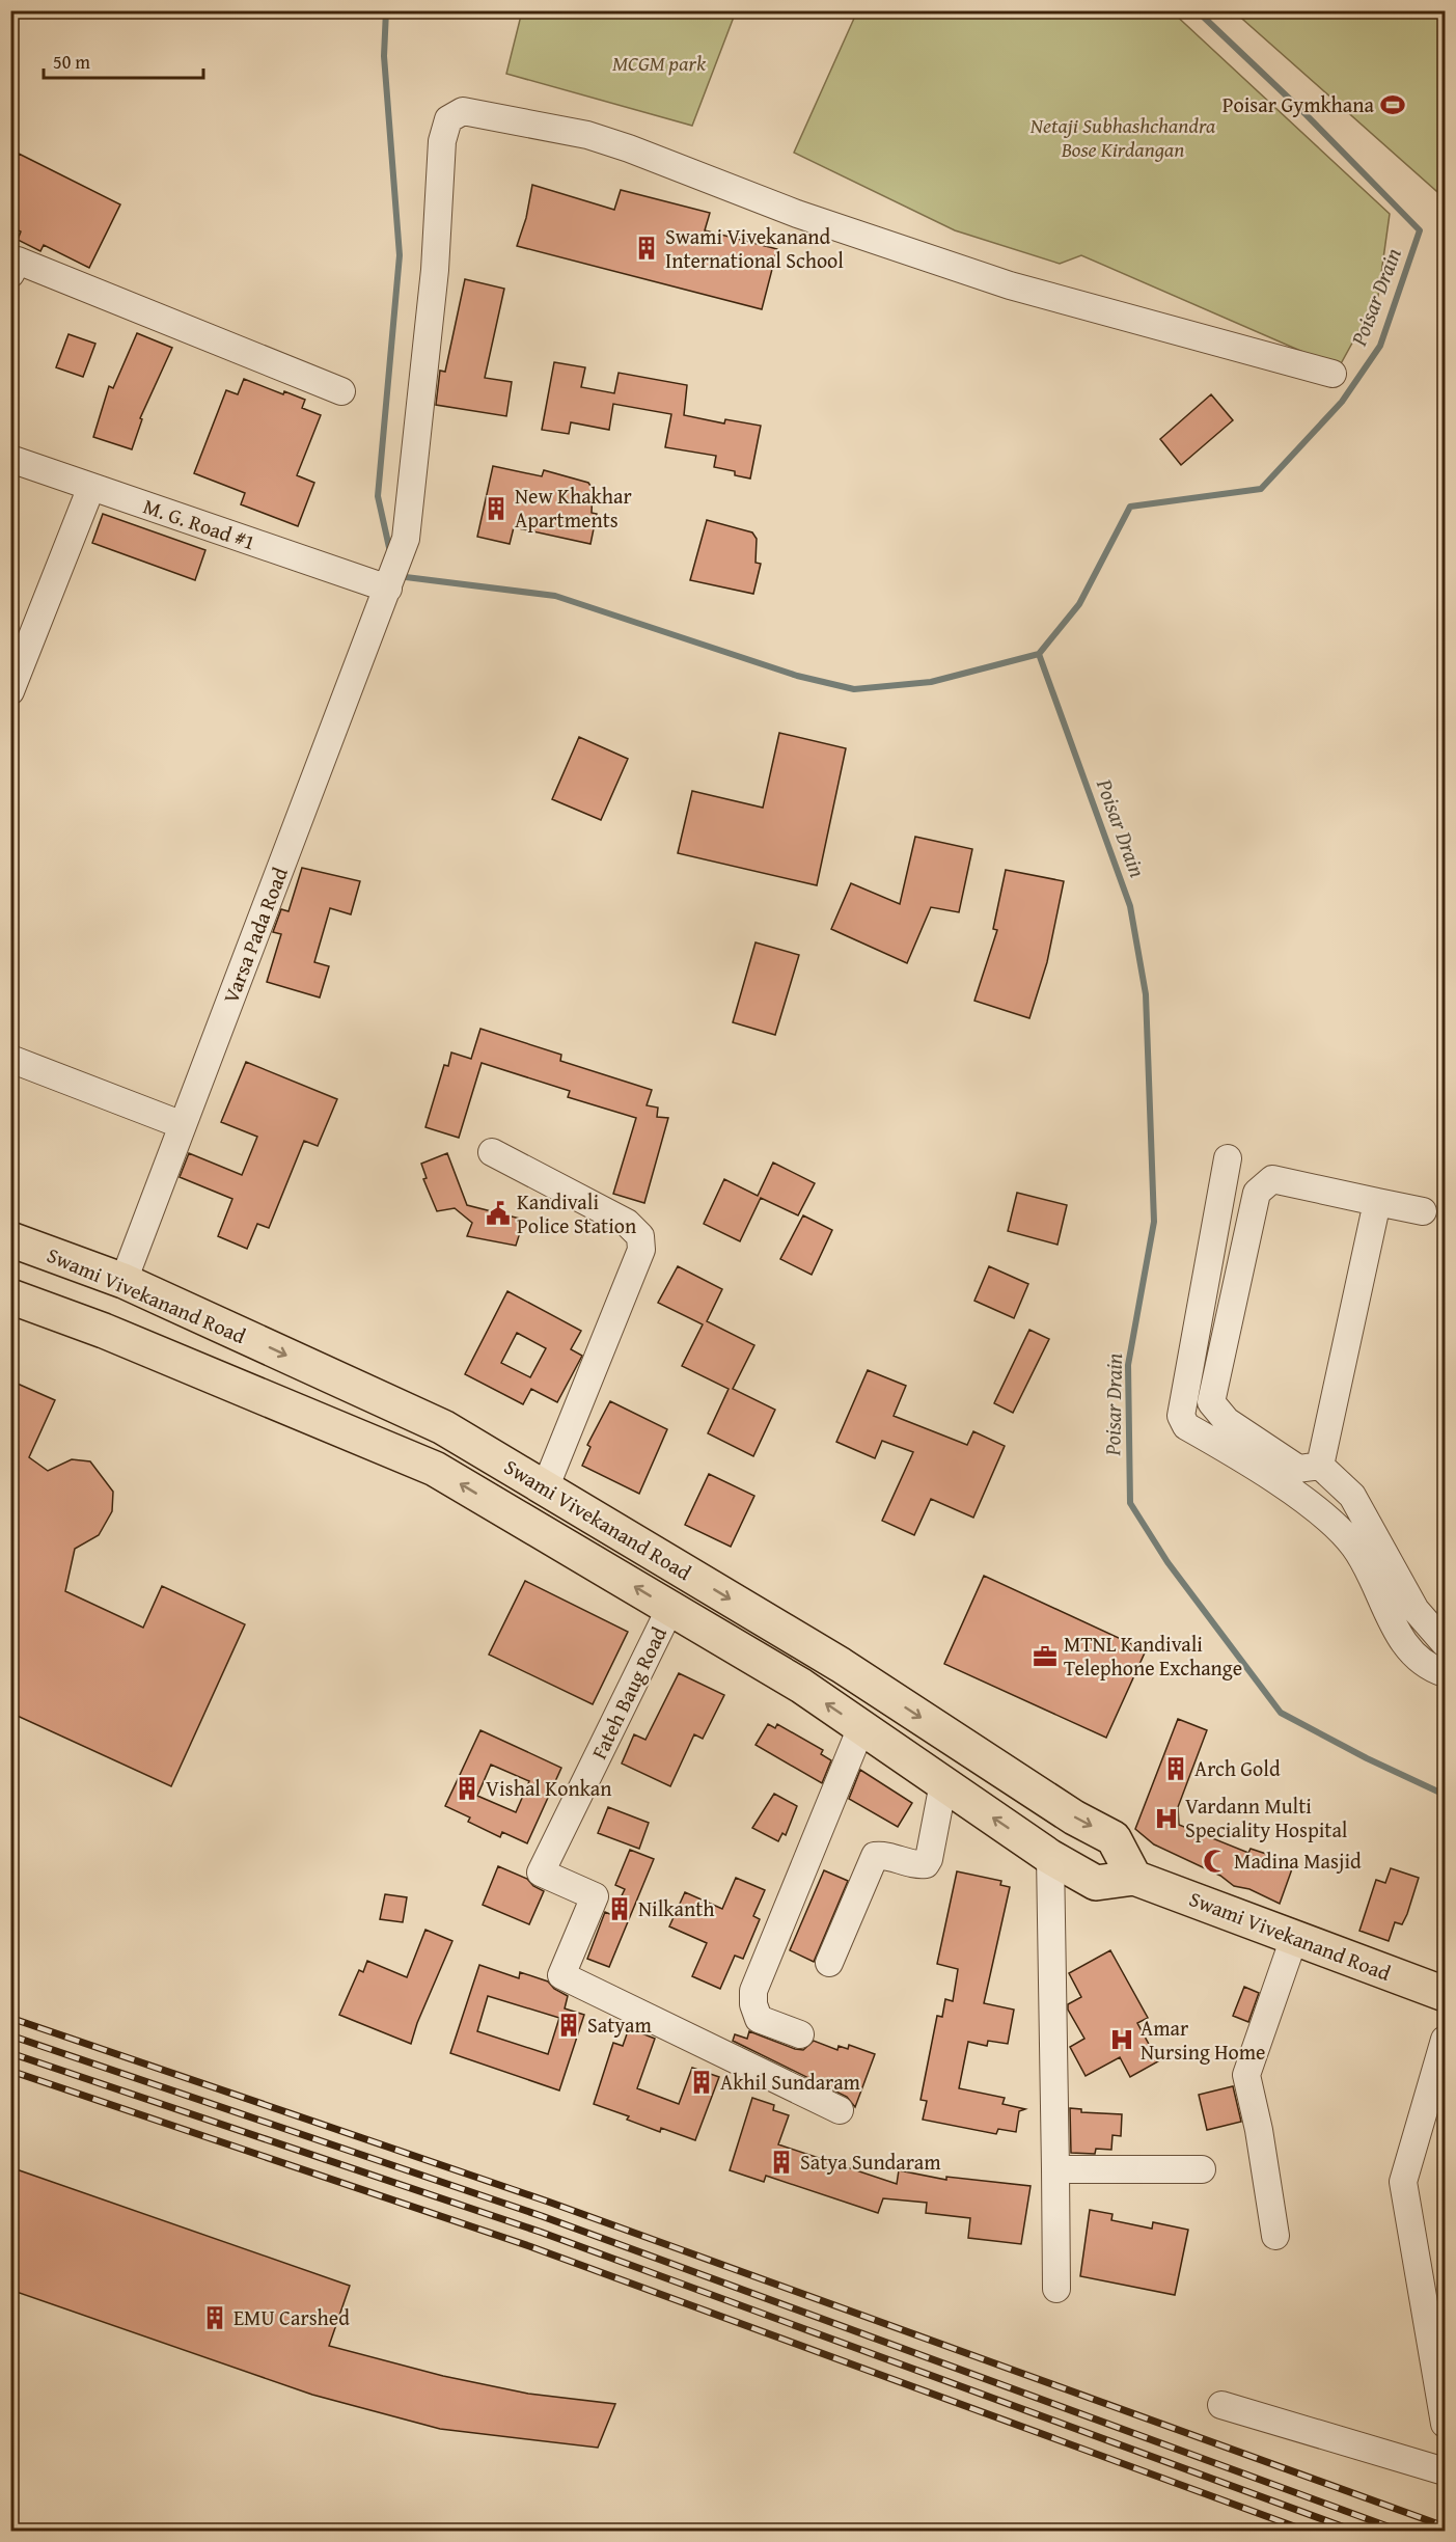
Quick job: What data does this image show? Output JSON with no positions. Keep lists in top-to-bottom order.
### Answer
{
  "streets": {
    "main road": ["Swami Vivekanand Road"],
    "street": ["M. G. Road #1", "Varsa Pada Road", "Fateh Baug Road"]
  },
  "crossings": [
    ["M. G. Road #1", "Varsa Pada Road"],
    ["Varsa Pada Road", "Swami Vivekanand Road"],
    ["Swami Vivekanand Road", "Fateh Baug Road"]
  ],
  "water": ["Poisar Drain"],
  "parks": ["MCGM park", "Netaji Subhashchandra Bose Kirdangan"],
  "places": {
    "sports": ["Poisar Gymkhana"],
    "building": [
      "Swami Vivekanand International School",
      "New Khakhar Apartments",
      "Arch Gold",
      "Vishal Konkan",
      "Nilkanth",
      "Satyam",
      "Akhil Sundaram",
      "Satya Sundaram",
      "EMU Carshed"
    ],
    "public building": ["Kandivali Police Station"],
    "office": ["MTNL Kandivali Telephone Exchange"],
    "hospital": ["Vardann Multi Speciality Hospital", "Amar Nursing Home"],
    "mosque": ["Madina Masjid"]
  },
  "scale_bar": "50 m"
}
